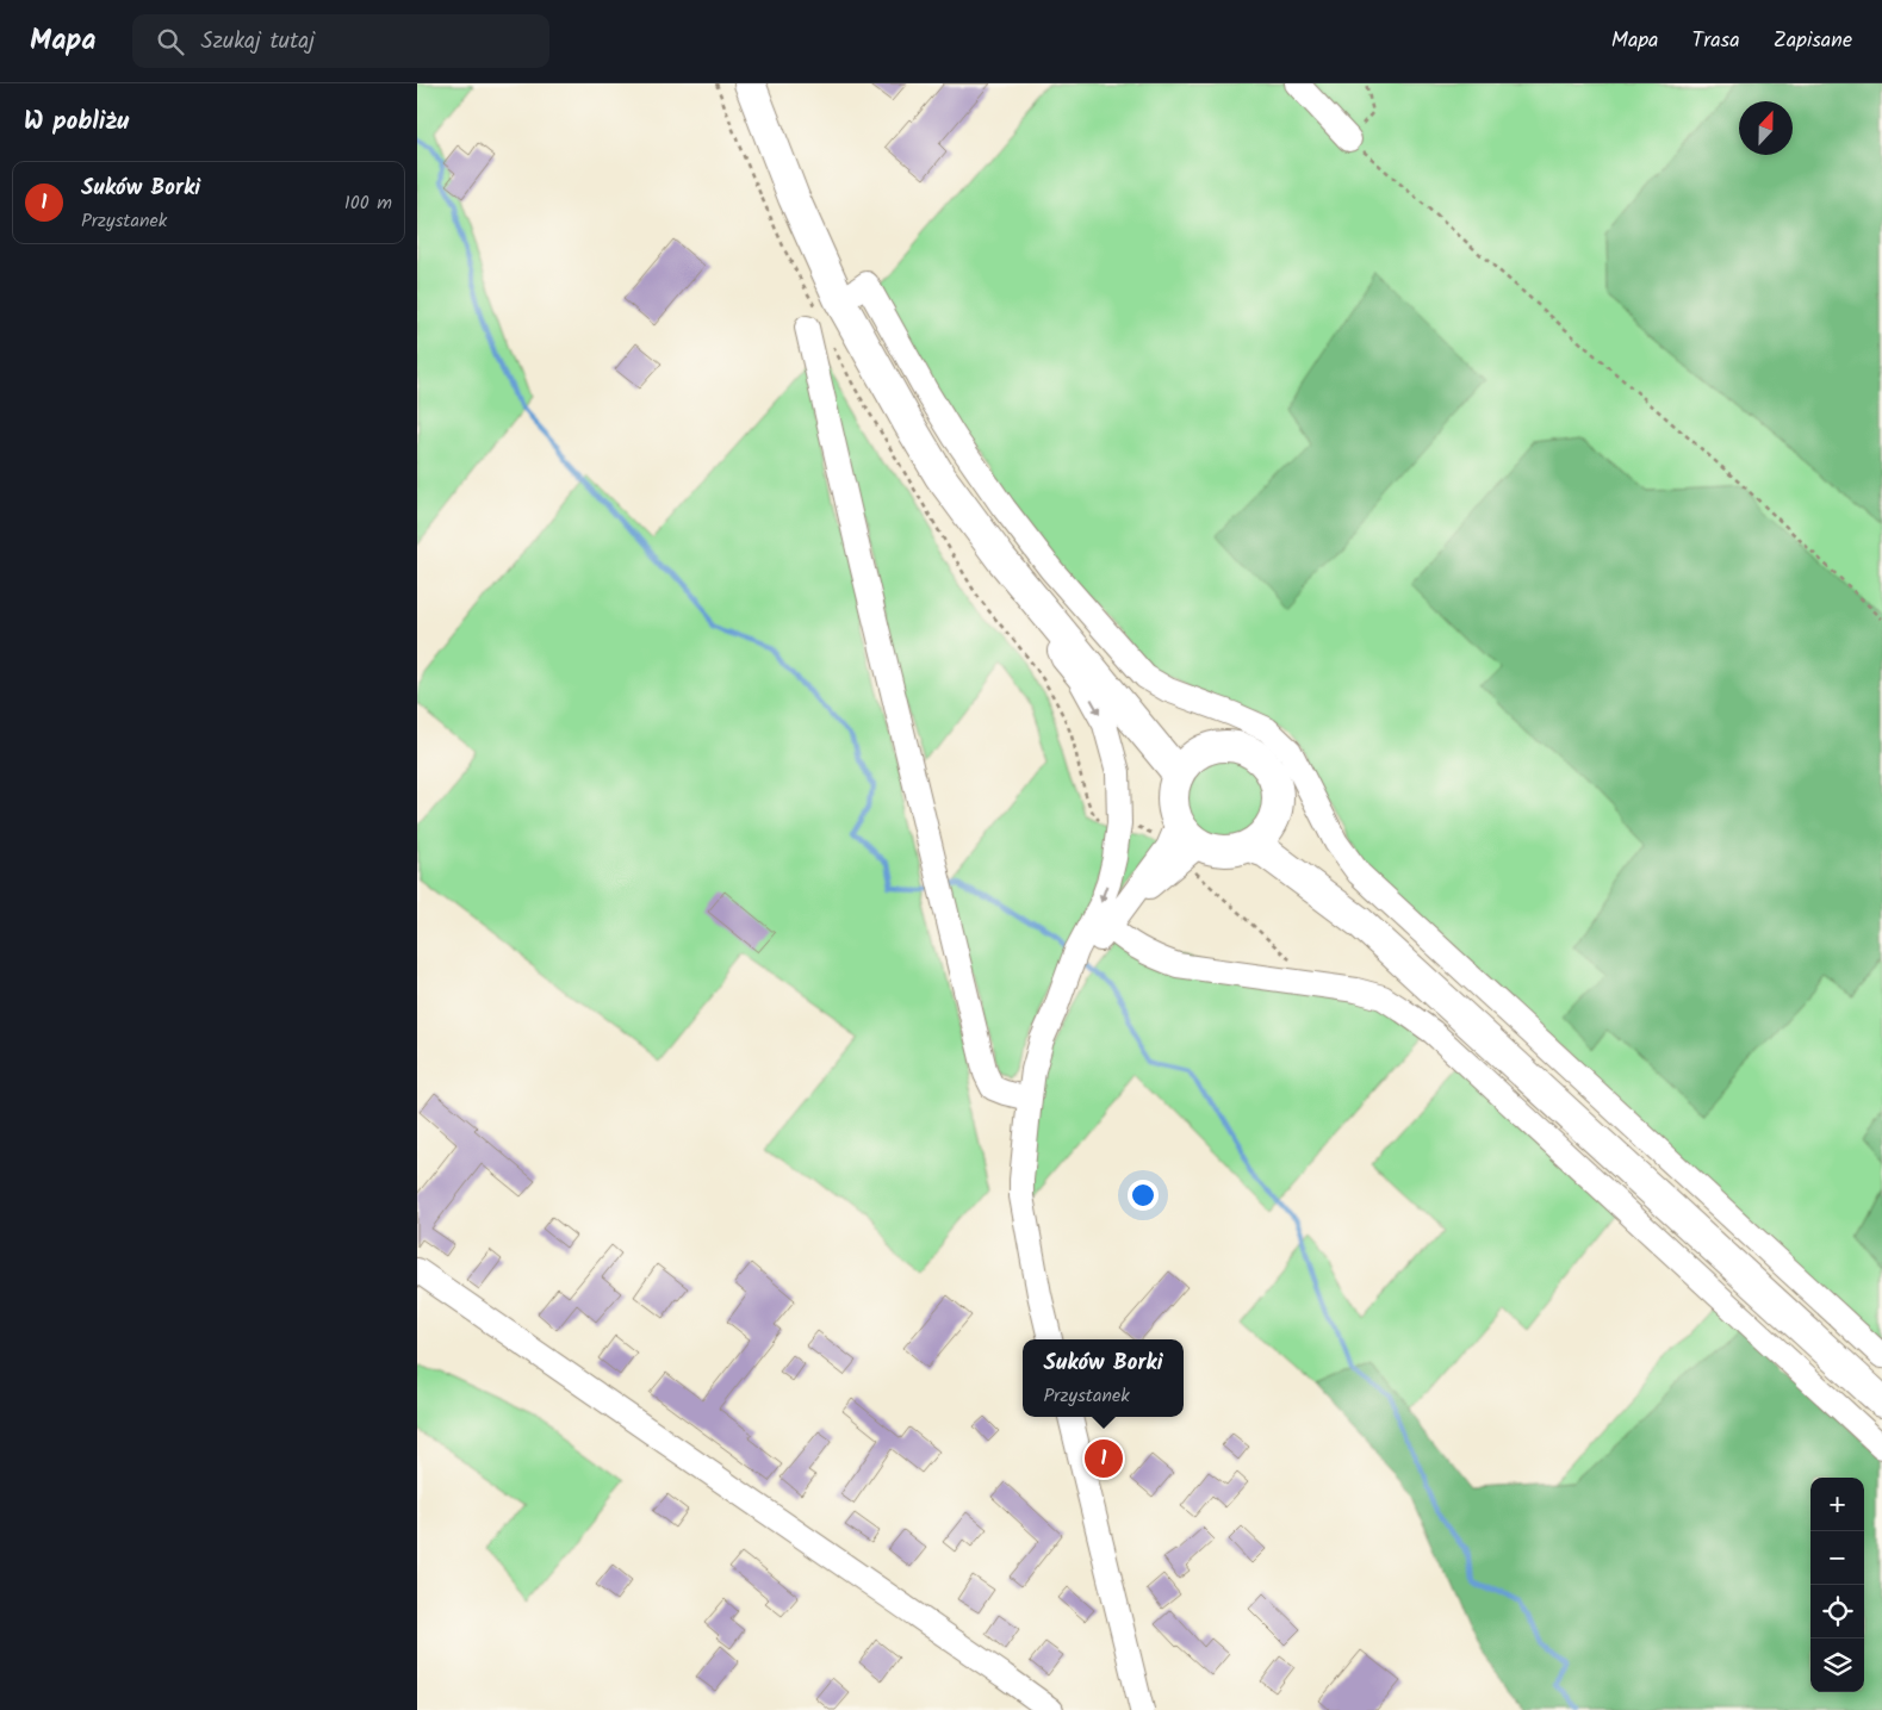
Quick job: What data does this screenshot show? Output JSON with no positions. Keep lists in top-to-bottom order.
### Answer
{
  "north": "top",
  "page": {
    "header": "Mapa",
    "search": "Szukaj tutaj",
    "nav": ["Mapa", "Trasa", "Zapisane"],
    "heading": "W pobliżu",
    "list": [
      {
        "mark": "1",
        "name": "Suków Borki",
        "note": "Przystanek",
        "value": "100 m"
      }
    ],
    "popup": ["Suków Borki", "Przystanek"],
    "pins": "1",
    "map_buttons": ["+", "−"]
  }
}
